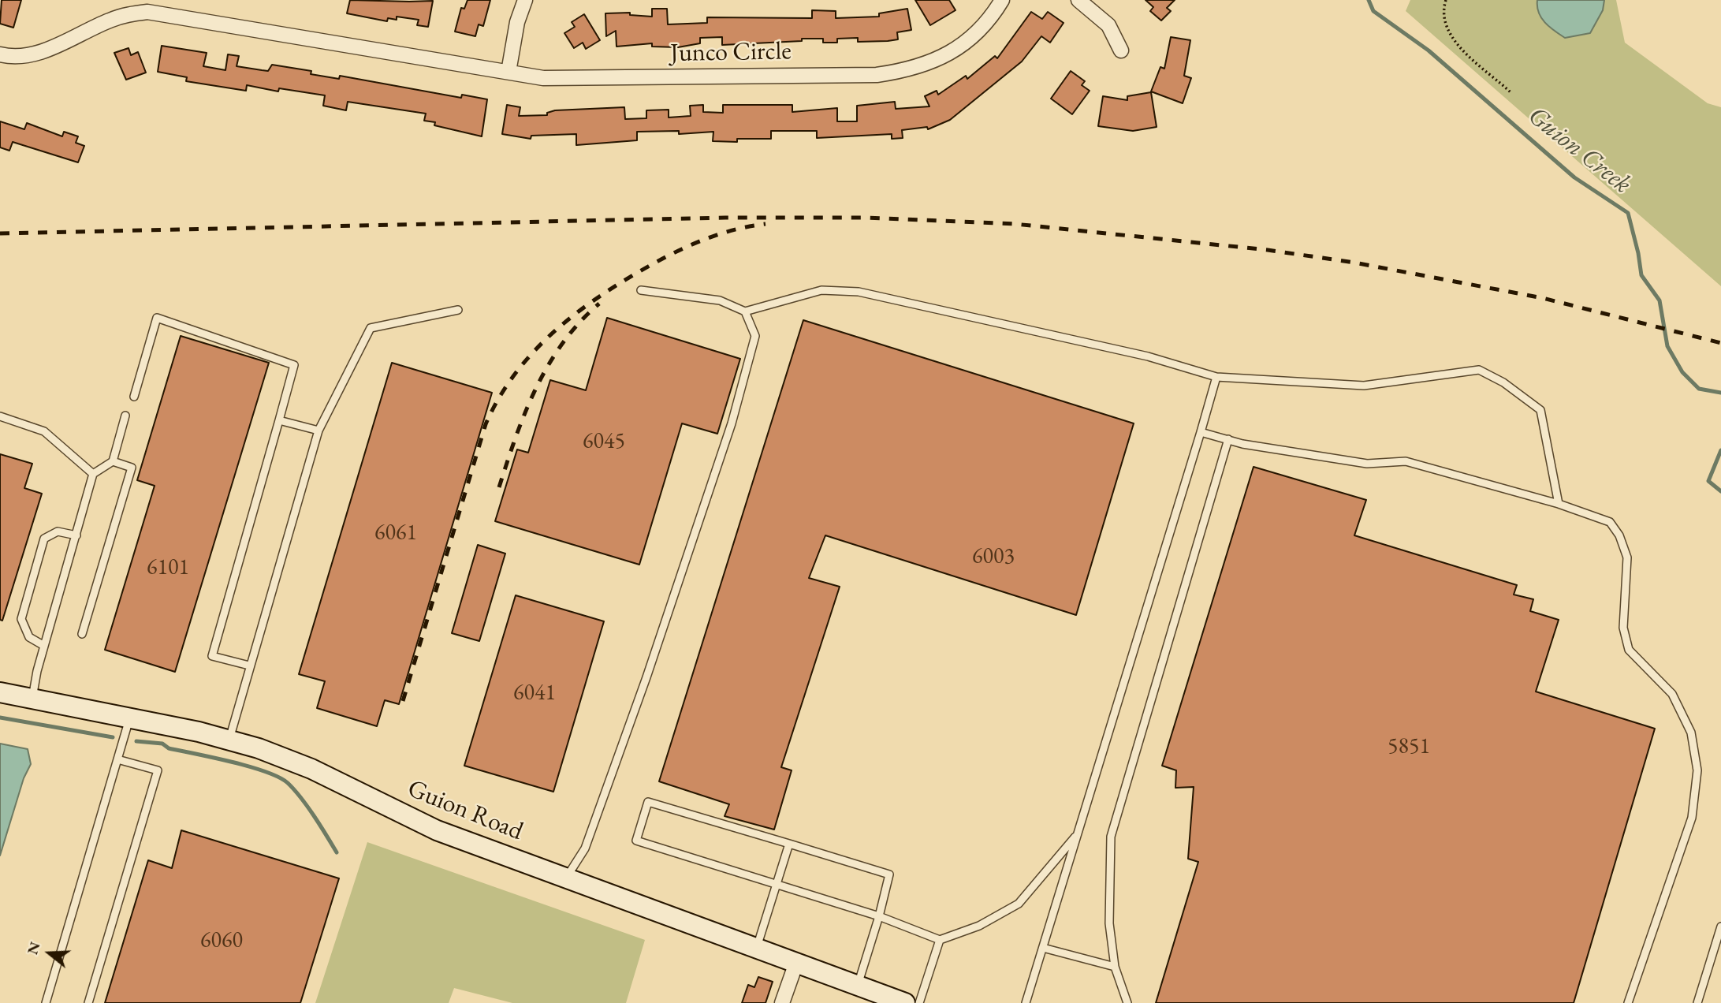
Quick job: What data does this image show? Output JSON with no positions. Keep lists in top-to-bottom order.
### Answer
{
  "streets": {
    "street": ["Junco Circle", "Guion Road"]
  },
  "water": ["Guion Creek"],
  "house_numbers": [
    "6045",
    "6061",
    "6003",
    "6101",
    "6041",
    "5851",
    "6060"
  ],
  "north": "left"
}
